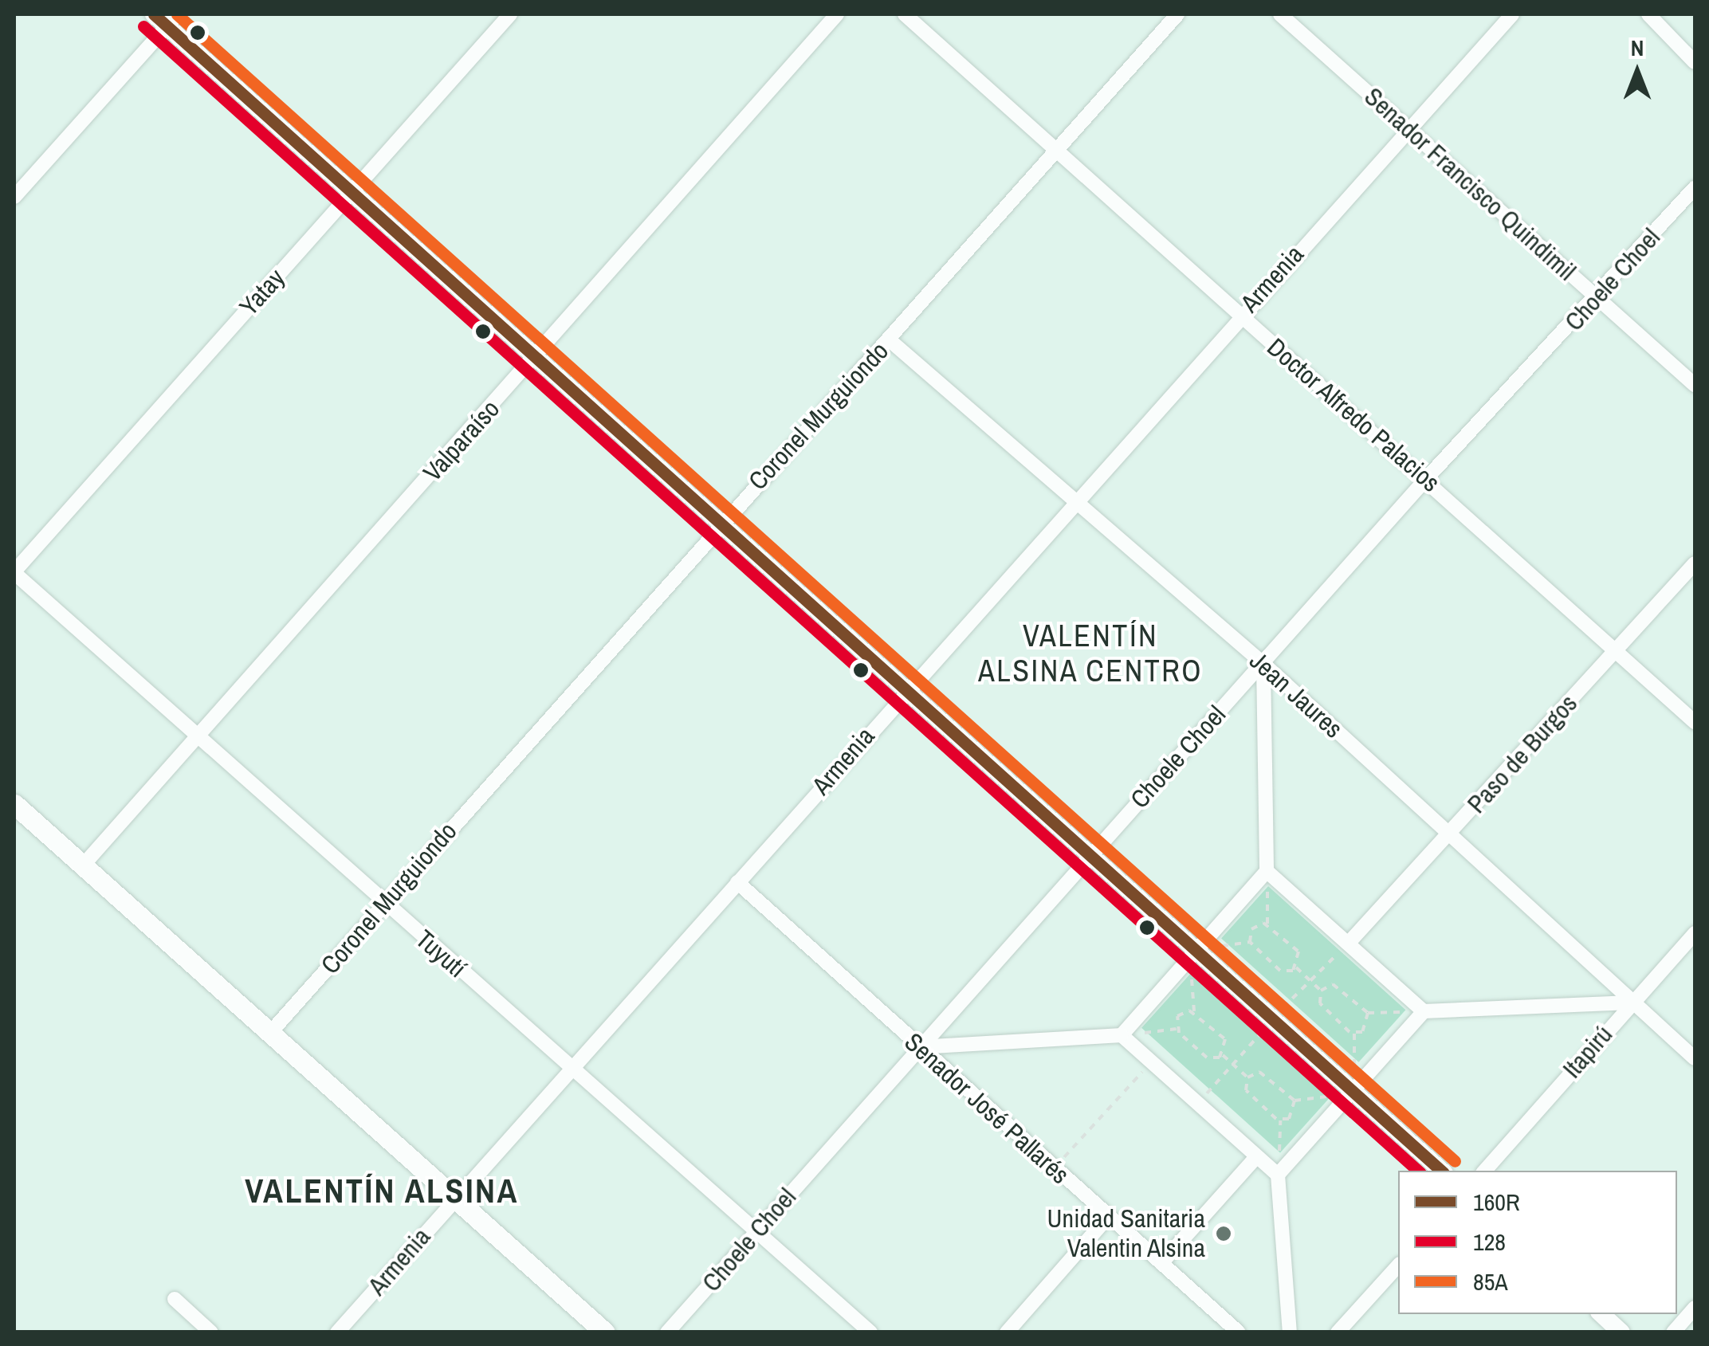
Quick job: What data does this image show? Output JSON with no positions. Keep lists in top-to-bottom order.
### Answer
{
  "streets": {
    "street": [
      "Senador Francisco Quindimil",
      "Armenia",
      "Choele Choel",
      "Yatay",
      "Doctor Alfredo Palacios",
      "Coronel Murguiondo",
      "Valparaíso",
      "Jean Jaures",
      "Paso de Burgos",
      "Tuyutí",
      "Itapirú",
      "Senador José Pallarés"
    ]
  },
  "crossings": [
    ["Senador Francisco Quindimil", "Armenia"],
    ["Senador Francisco Quindimil", "Choele Choel"],
    ["Armenia", "Doctor Alfredo Palacios"],
    ["Armenia", "Jean Jaures"],
    ["Armenia", "Tuyutí"],
    ["Armenia", "Senador José Pallarés"],
    ["Choele Choel", "Doctor Alfredo Palacios"],
    ["Choele Choel", "Jean Jaures"],
    ["Choele Choel", "Tuyutí"],
    ["Choele Choel", "Senador José Pallarés"],
    ["Yatay", "Tuyutí"],
    ["Doctor Alfredo Palacios", "Coronel Murguiondo"],
    ["Doctor Alfredo Palacios", "Paso de Burgos"],
    ["Coronel Murguiondo", "Jean Jaures"],
    ["Coronel Murguiondo", "Tuyutí"],
    ["Valparaíso", "Tuyutí"],
    ["Jean Jaures", "Paso de Burgos"],
    ["Jean Jaures", "Itapirú"]
  ],
  "districts": ["VALENTÍN ALSINA CENTRO", "VALENTÍN ALSINA"],
  "places": ["Unidad Sanitaria Valentin Alsina"],
  "lines": ["transit line 160R", "transit line 85A", "transit line 128"],
  "legend": ["160R", "128", "85A"],
  "north": "top"
}
